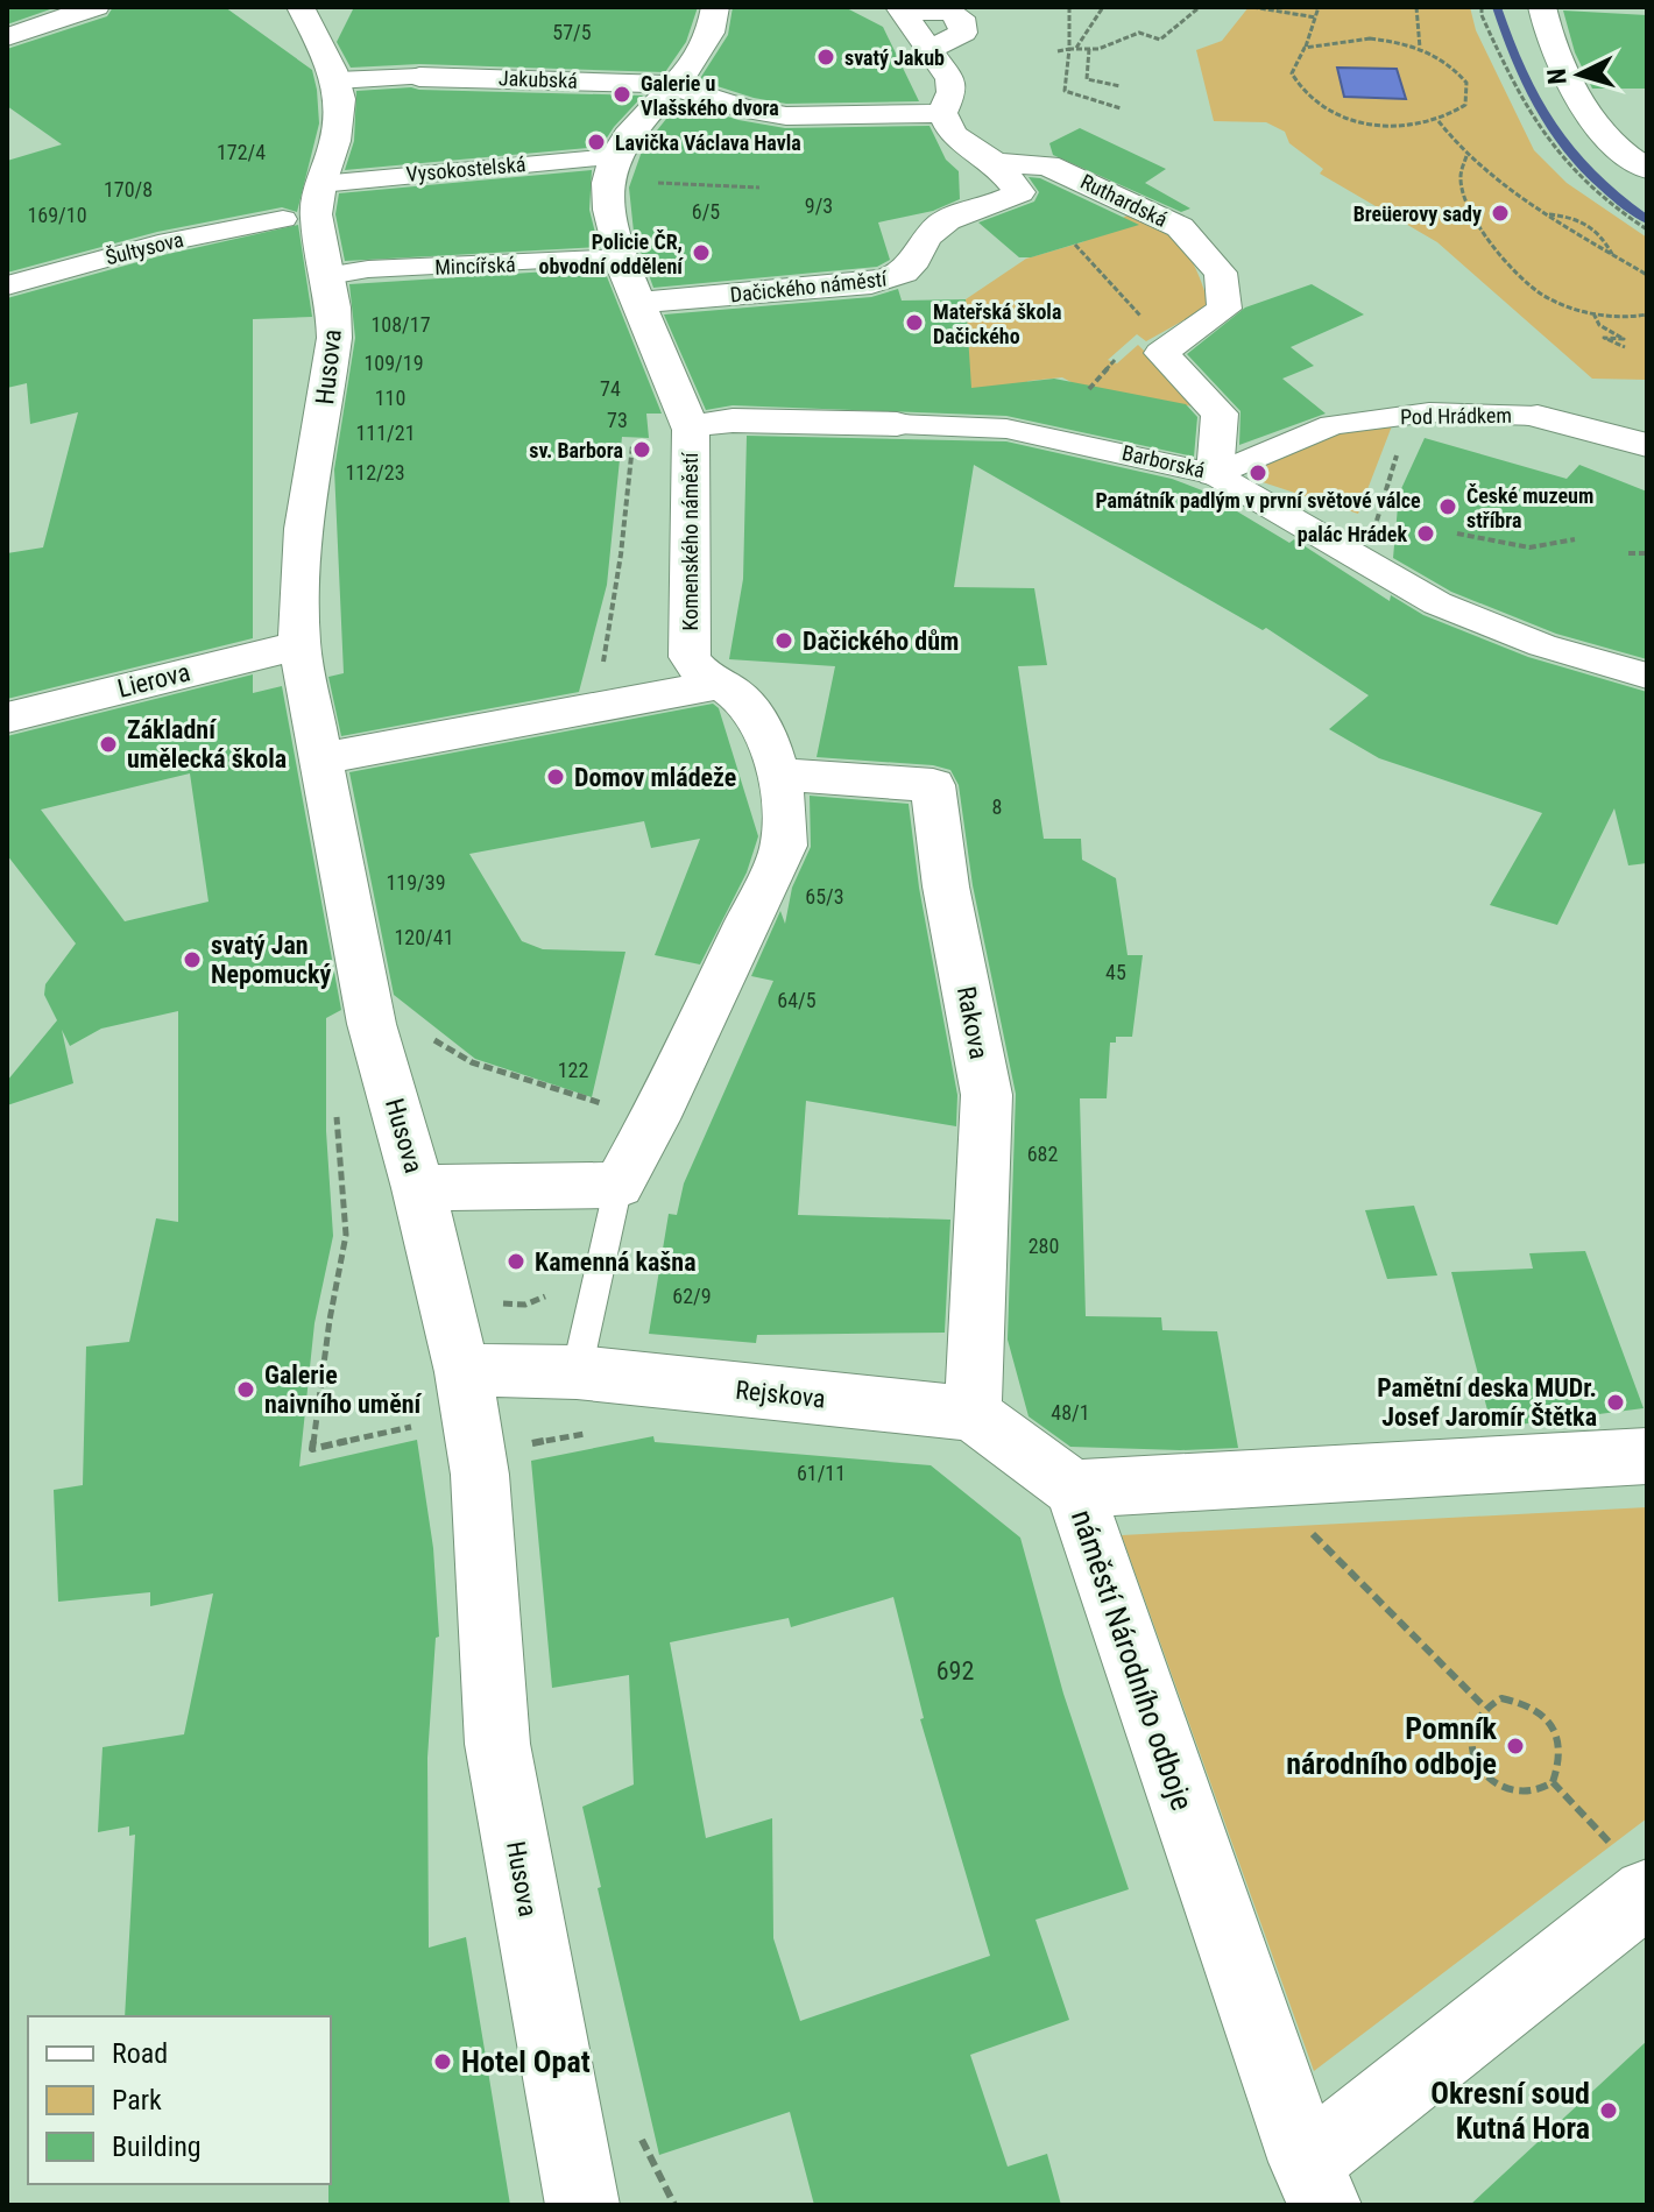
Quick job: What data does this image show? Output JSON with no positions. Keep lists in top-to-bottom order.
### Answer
{
  "streets": {
    "street": [
      "Jakubská",
      "Vysokostelská",
      "Ruthardská",
      "Šultysova",
      "Mincířská",
      "Dačického náměstí",
      "Husova",
      "Pod Hrádkem",
      "Barborská",
      "Komenského náměstí",
      "Lierova",
      "Rakova",
      "Rejskova",
      "náměstí Národního odboje"
    ]
  },
  "crossings": [
    ["Jakubská", "Husova"],
    ["Vysokostelská", "Husova"],
    ["Vysokostelská", "Komenského náměstí"],
    ["Ruthardská", "Dačického náměstí"],
    ["Ruthardská", "Pod Hrádkem"],
    ["Ruthardská", "Barborská"],
    ["Mincířská", "Husova"],
    ["Mincířská", "Komenského náměstí"],
    ["Dačického náměstí", "Komenského náměstí"],
    ["Husova", "Lierova"],
    ["Husova", "Rejskova"],
    ["Pod Hrádkem", "Barborská"],
    ["Barborská", "Komenského náměstí"],
    ["Rakova", "Rejskova"]
  ],
  "places": [
    "svatý Jakub",
    "Galerie u Vlašského dvora",
    "Lavička Václava Havla",
    "Breüerovy sady",
    "Policie ČR, obvodní oddělení",
    "Mateřská škola Dačického",
    "sv. Barbora",
    "Památník padlým v první světové válce",
    "České muzeum stříbra",
    "palác Hrádek",
    "Dačického dům",
    "Základní umělecká škola",
    "Domov mládeže",
    "svatý Jan Nepomucký",
    "Kamenná kašna",
    "Galerie naivního umění",
    "Pamětní deska MUDr. Josef Jaromír Štětka",
    "Pomník národního odboje",
    "Hotel Opat",
    "Okresní soud Kutná Hora"
  ],
  "house_numbers": [
    "57/5",
    "172/4",
    "170/8",
    "9/3",
    "6/5",
    "169/10",
    "108/17",
    "109/19",
    "74",
    "110",
    "73",
    "111/21",
    "112/23",
    "8",
    "119/39",
    "65/3",
    "120/41",
    "45",
    "64/5",
    "122",
    "682",
    "280",
    "62/9",
    "48/1",
    "61/11",
    "692"
  ],
  "legend": ["Road", "Park", "Building"],
  "north": "left"
}
